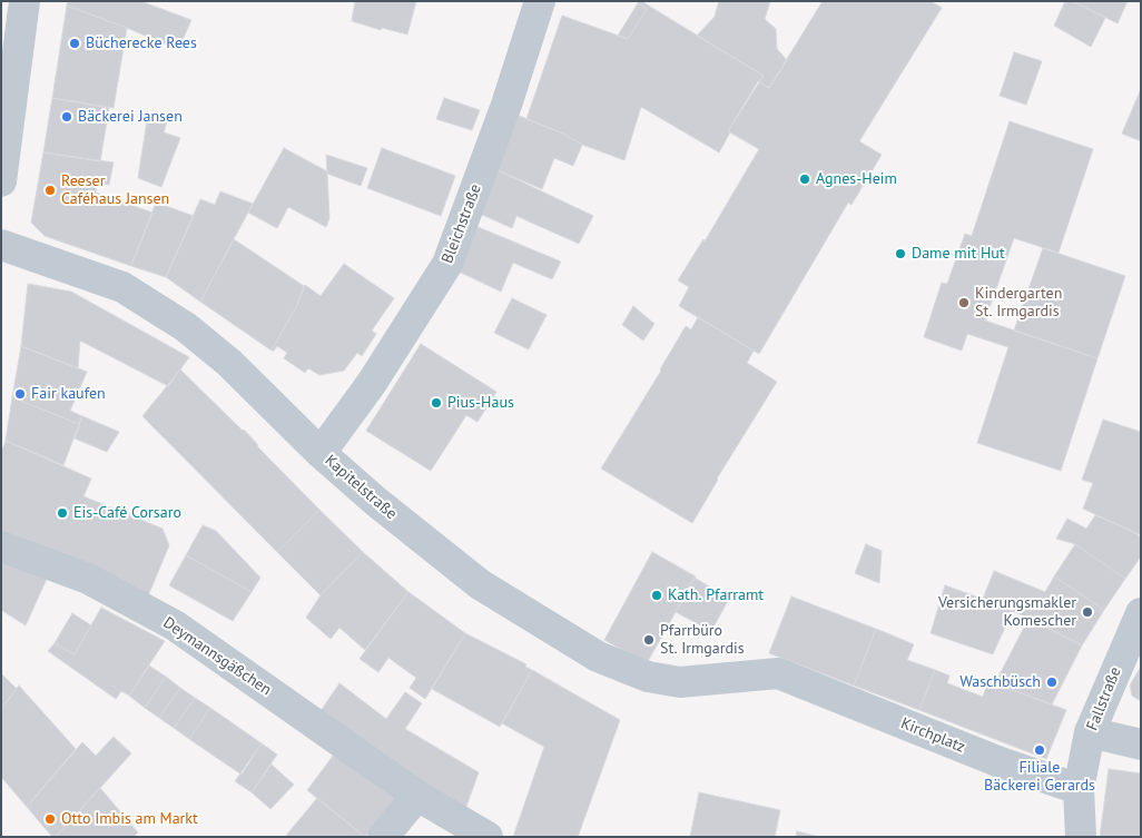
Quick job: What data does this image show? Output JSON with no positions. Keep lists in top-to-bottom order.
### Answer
{
  "streets": {
    "street": [
      "Bleichstraße",
      "Kapitelstraße",
      "Deymannsgäßchen",
      "Fallstraße",
      "Kirchplatz"
    ]
  },
  "crossings": [
    ["Bleichstraße", "Kapitelstraße"],
    ["Kapitelstraße", "Kirchplatz"],
    ["Fallstraße", "Kirchplatz"]
  ],
  "places": [
    "Bücherecke Rees",
    "Bäckerei Jansen",
    "Agnes-Heim",
    "Reeser Caféhaus Jansen",
    "Dame mit Hut",
    "Kindergarten St. Irmgardis",
    "Fair kaufen",
    "Pius-Haus",
    "Eis-Café Corsaro",
    "Kath. Pfarramt",
    "Versicherungsmakler Komescher",
    "Pfarrbüro St. Irmgardis",
    "Waschbüsch",
    "Filiale Bäckerei Gerards",
    "Otto Imbis am Markt"
  ]
}
